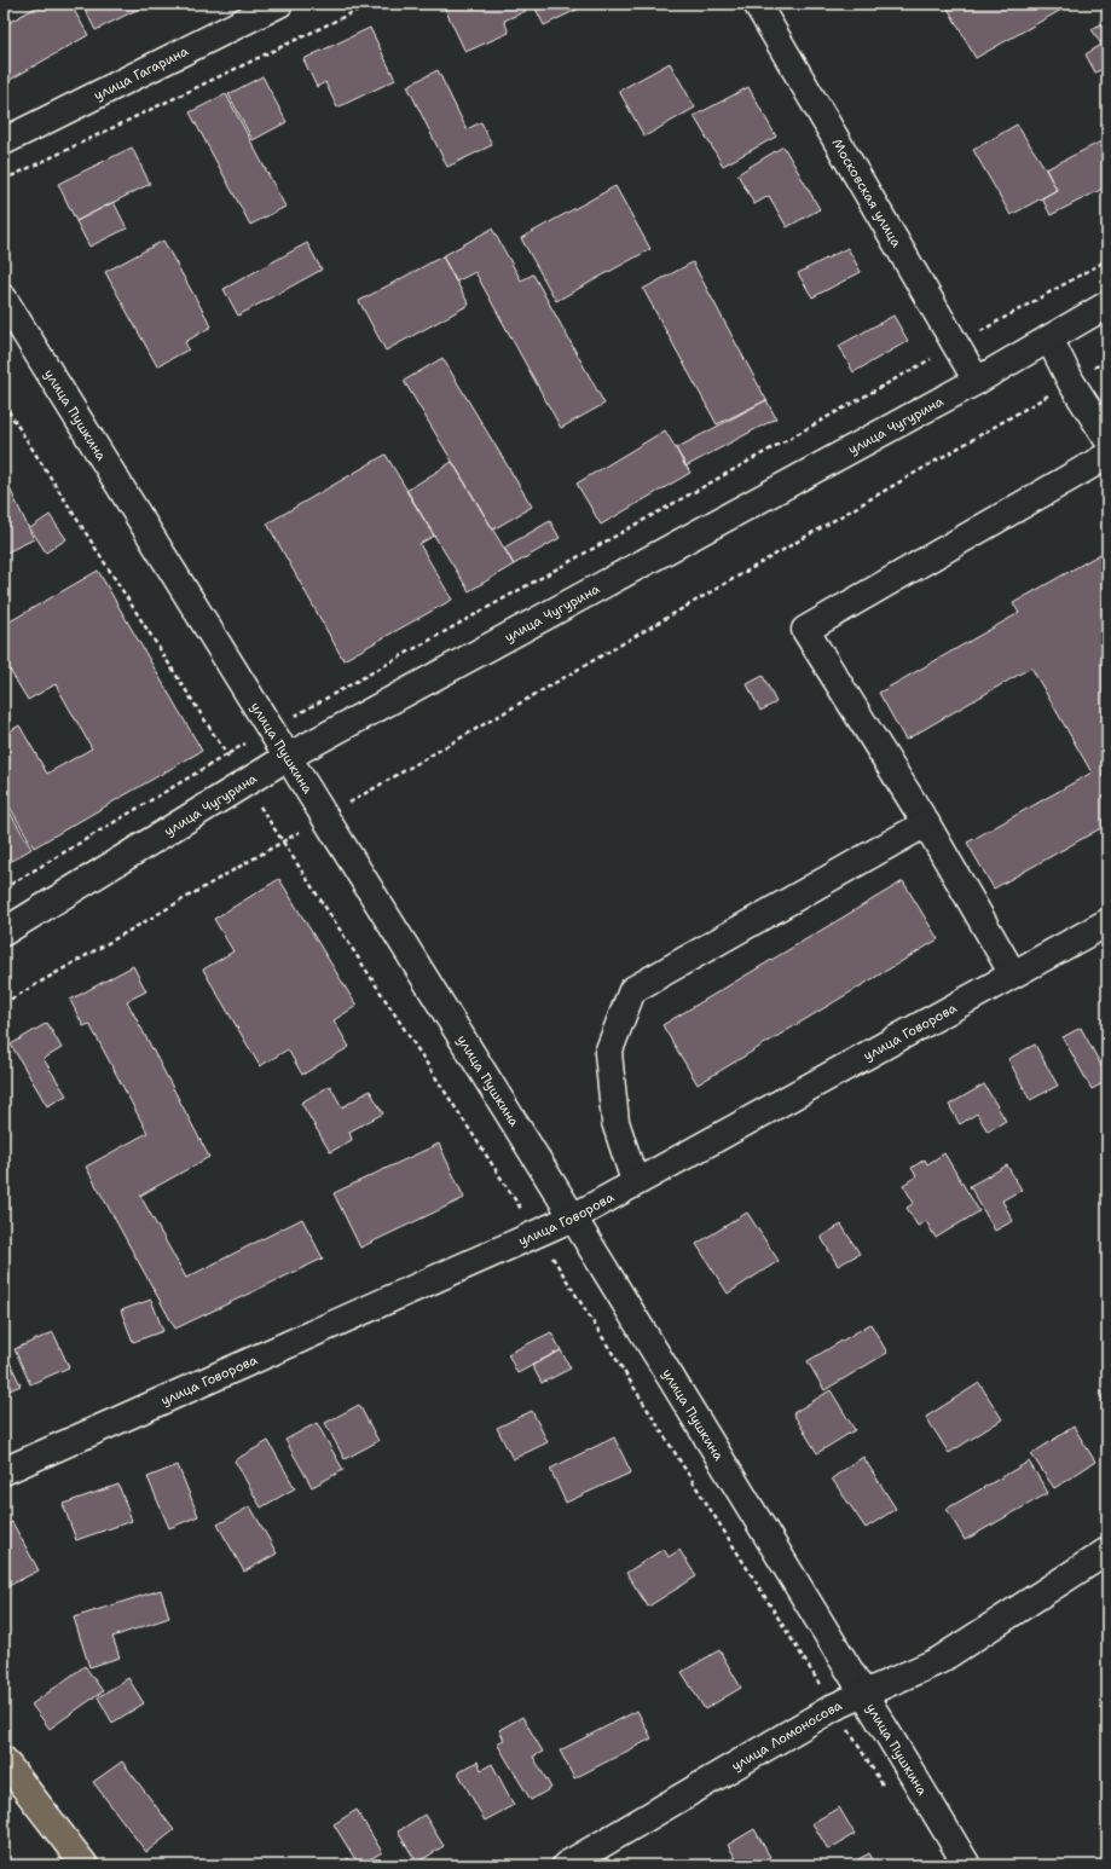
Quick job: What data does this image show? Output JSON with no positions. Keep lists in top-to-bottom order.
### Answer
{
  "streets": {
    "street": [
      "улица Гагарина",
      "Московская улица",
      "улица Пушкина",
      "улица Чугурина",
      "улица Говорова",
      "улица Ломоносова"
    ]
  },
  "crossings": [
    ["Московская улица", "улица Чугурина"],
    ["улица Пушкина", "улица Чугурина"],
    ["улица Пушкина", "улица Говорова"],
    ["улица Пушкина", "улица Ломоносова"]
  ]
}
